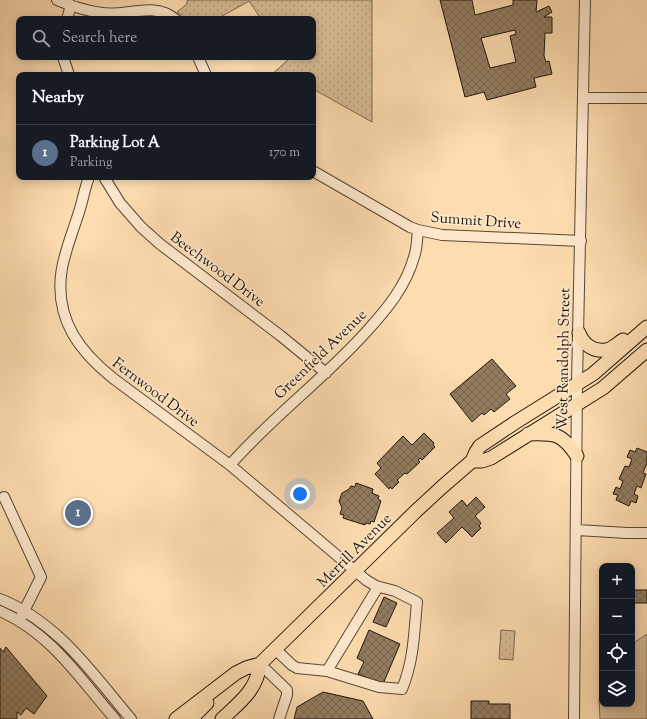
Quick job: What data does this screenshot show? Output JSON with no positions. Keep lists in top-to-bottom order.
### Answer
{
  "streets": {
    "main road": ["Merrill Avenue"],
    "street": [
      "Summit Drive",
      "Beechwood Drive",
      "Greenfield Avenue",
      "West Randolph Street",
      "Fernwood Drive"
    ]
  },
  "crossings": [
    ["Summit Drive", "Greenfield Avenue"],
    ["Summit Drive", "West Randolph Street"],
    ["Beechwood Drive", "Greenfield Avenue"],
    ["Greenfield Avenue", "Fernwood Drive"],
    ["West Randolph Street", "Merrill Avenue"],
    ["Fernwood Drive", "Merrill Avenue"]
  ],
  "page": {
    "search": "Search here",
    "heading": "Nearby",
    "list": [
      {
        "mark": "1",
        "name": "Parking Lot A",
        "note": "Parking",
        "value": "170 m"
      }
    ],
    "pins": "1",
    "map_buttons": ["+", "−"]
  }
}
